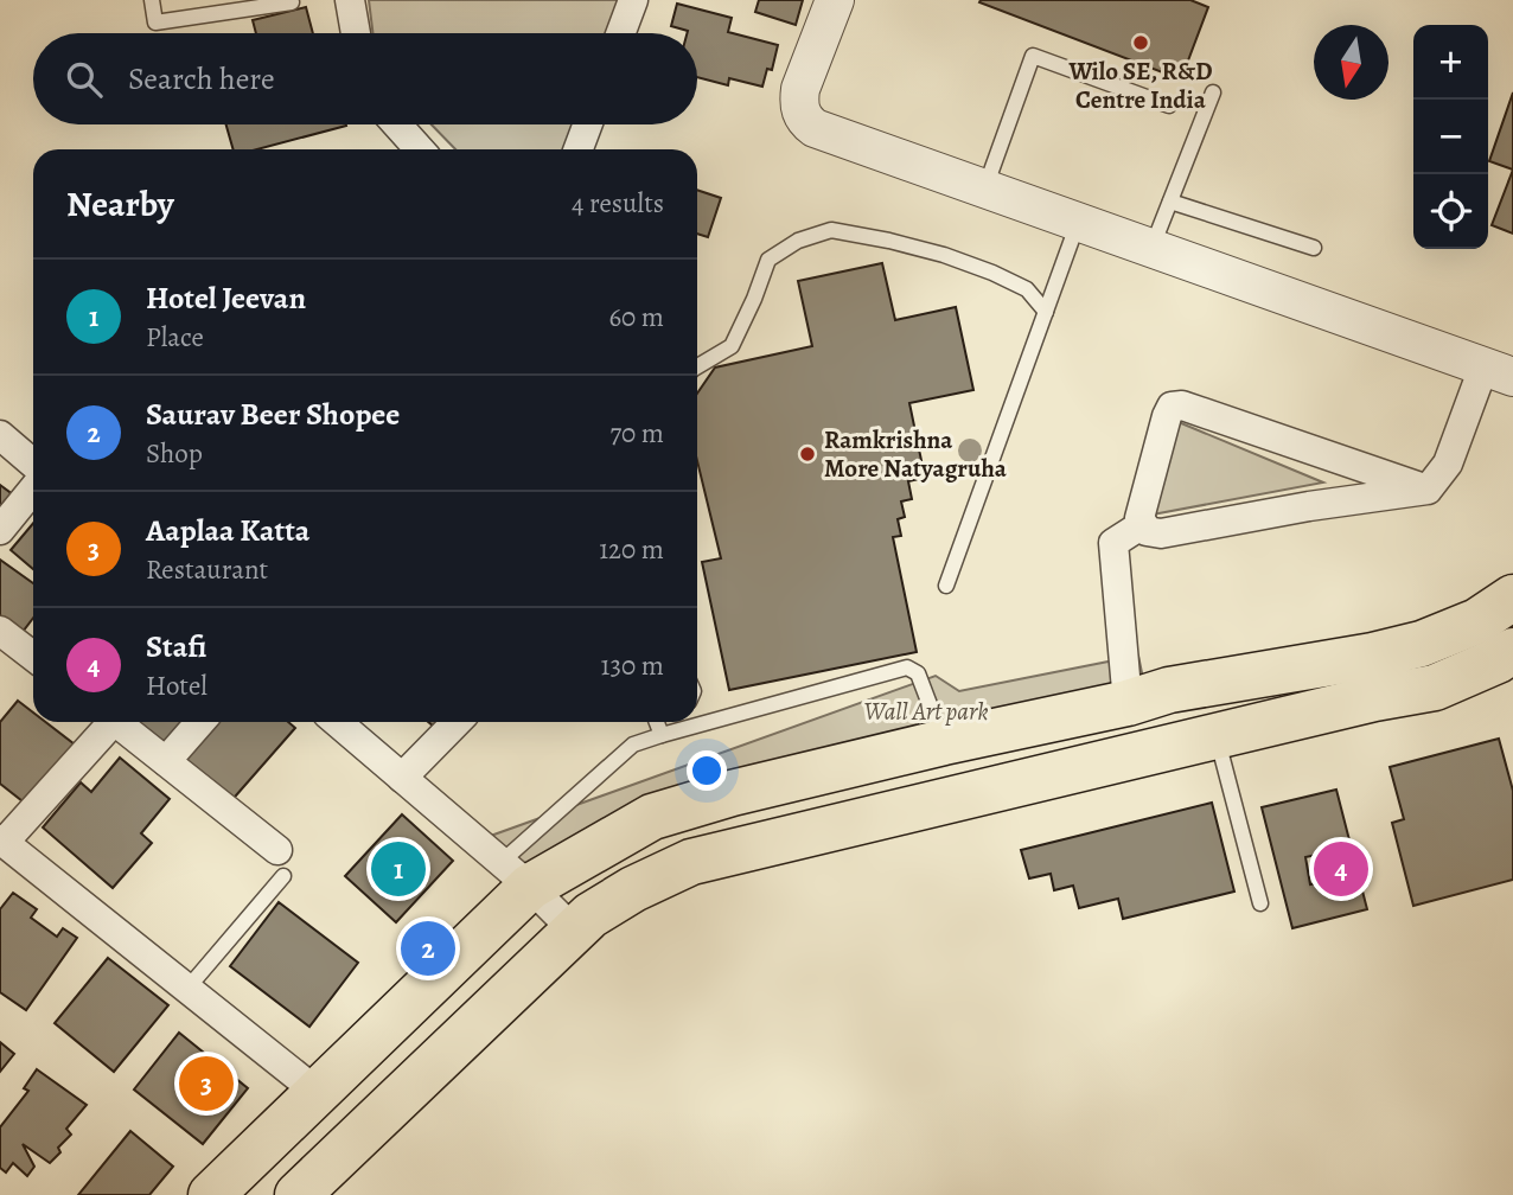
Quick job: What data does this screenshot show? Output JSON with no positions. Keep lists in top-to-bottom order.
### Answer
{
  "parks": ["Wall Art park"],
  "places": ["Wilo SE, R&D Centre India", "Ramkrishna More Natyagruha"],
  "north": "bottom",
  "page": {
    "map_buttons": ["+", "−"],
    "search": "Search here",
    "heading": ["Nearby", "4 results"],
    "list": [
      {
        "mark": "1",
        "name": "Hotel Jeevan",
        "note": "Place",
        "value": "60 m"
      },
      {
        "mark": "2",
        "name": "Saurav Beer Shopee",
        "note": "Shop",
        "value": "70 m"
      },
      {
        "mark": "3",
        "name": "Aaplaa Katta",
        "note": "Restaurant",
        "value": "120 m"
      },
      {
        "mark": "4",
        "name": "Stafi",
        "note": "Hotel",
        "value": "130 m"
      }
    ],
    "pins": [
      "1",
      "4",
      "2",
      "3"
    ]
  }
}
